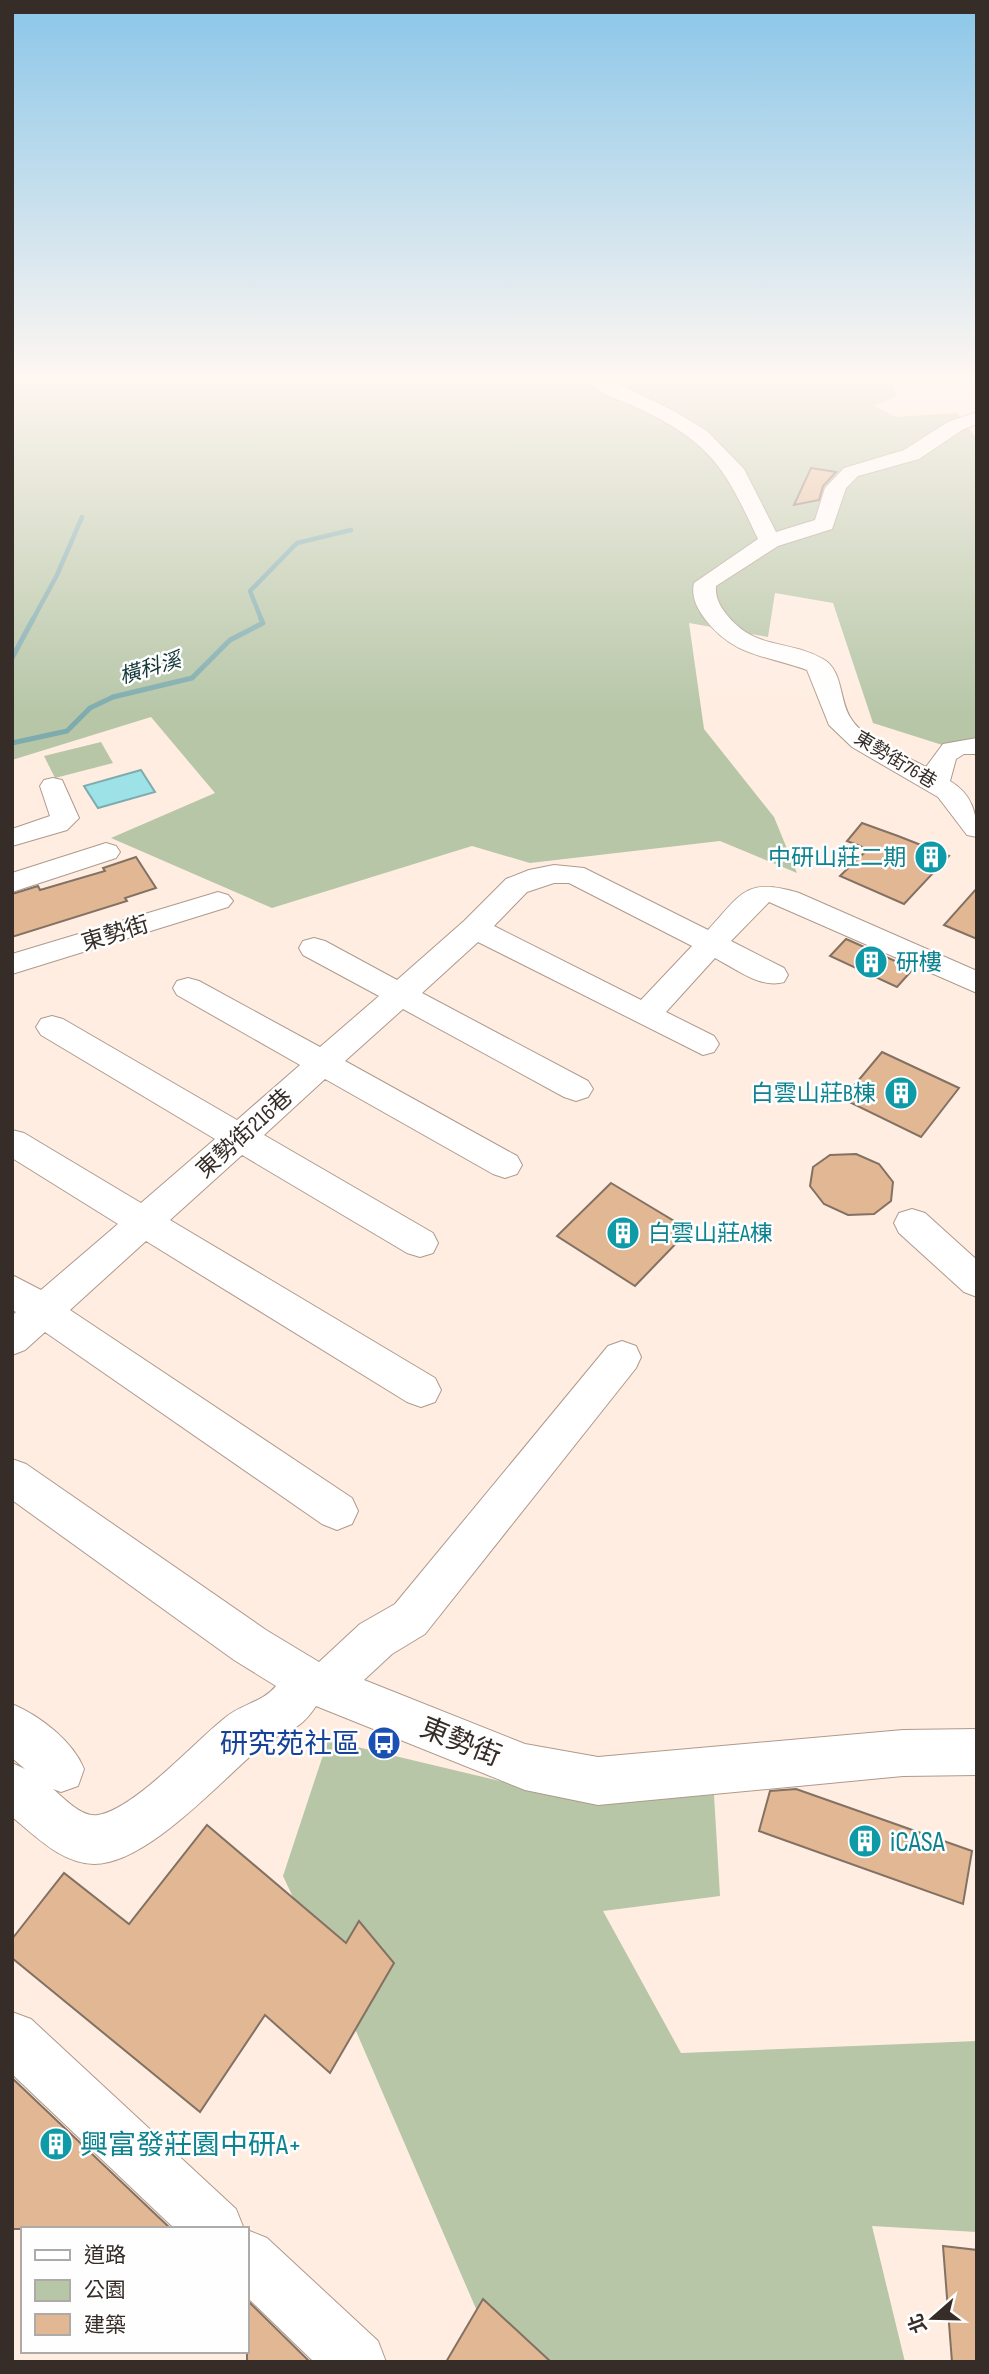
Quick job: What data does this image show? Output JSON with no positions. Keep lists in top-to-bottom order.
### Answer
{
  "streets": {
    "street": ["東勢街76巷", "東勢街", "東勢街216巷"]
  },
  "water": ["橫科溪"],
  "places": {
    "building": [
      "中研山莊二期",
      "研樓",
      "白雲山莊B棟",
      "白雲山莊A棟",
      "iCASA",
      "興富發莊園中研A+"
    ],
    "bus stop": ["研究苑社區"]
  },
  "legend": ["道路", "公園", "建築"],
  "north": "left"
}
